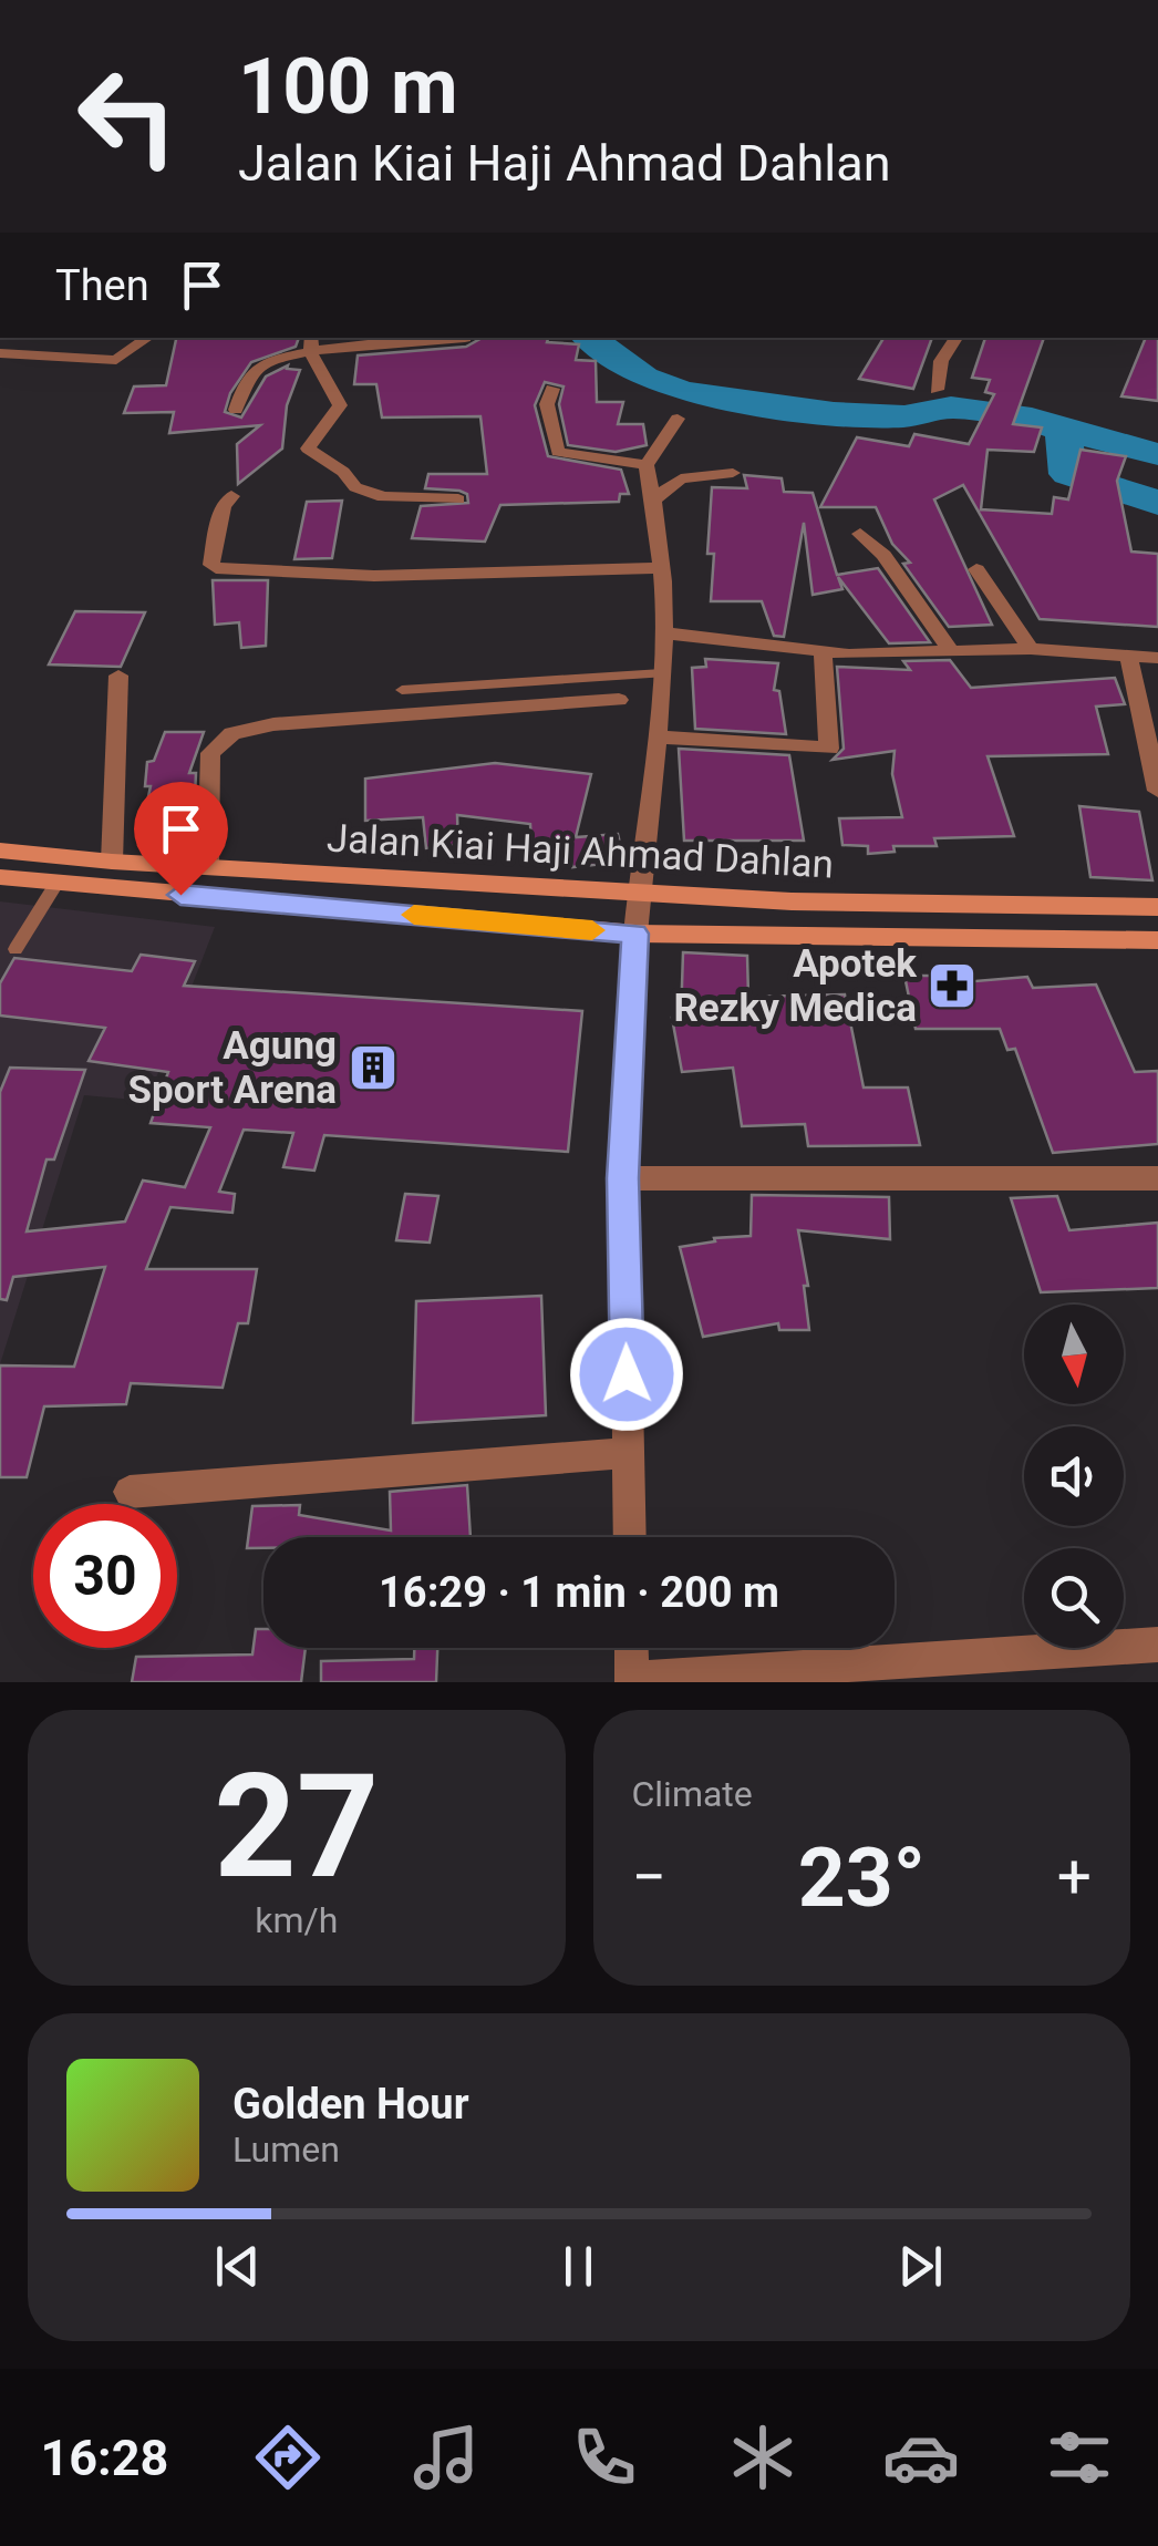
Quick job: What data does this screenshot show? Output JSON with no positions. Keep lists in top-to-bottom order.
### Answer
{
  "streets": {
    "main road": ["Jalan Kiai Haji Ahmad Dahlan"]
  },
  "places": {
    "pharmacy": ["Apotek Rezky Medica"],
    "building": ["Agung Sport Arena"]
  },
  "north": "bottom",
  "page": {
    "turn": ["100 m", "Jalan Kiai Haji Ahmad Dahlan"],
    "then": "Then",
    "limit": "30",
    "trip": "16:29 · 1 min · 200 m",
    "tile": [
      ["27", "km/h"],
      "Climate"
    ],
    "heat": ["−", "23°", "+"],
    "song": ["Golden Hour", "Lumen"],
    "tabs": "16:28"
  }
}
